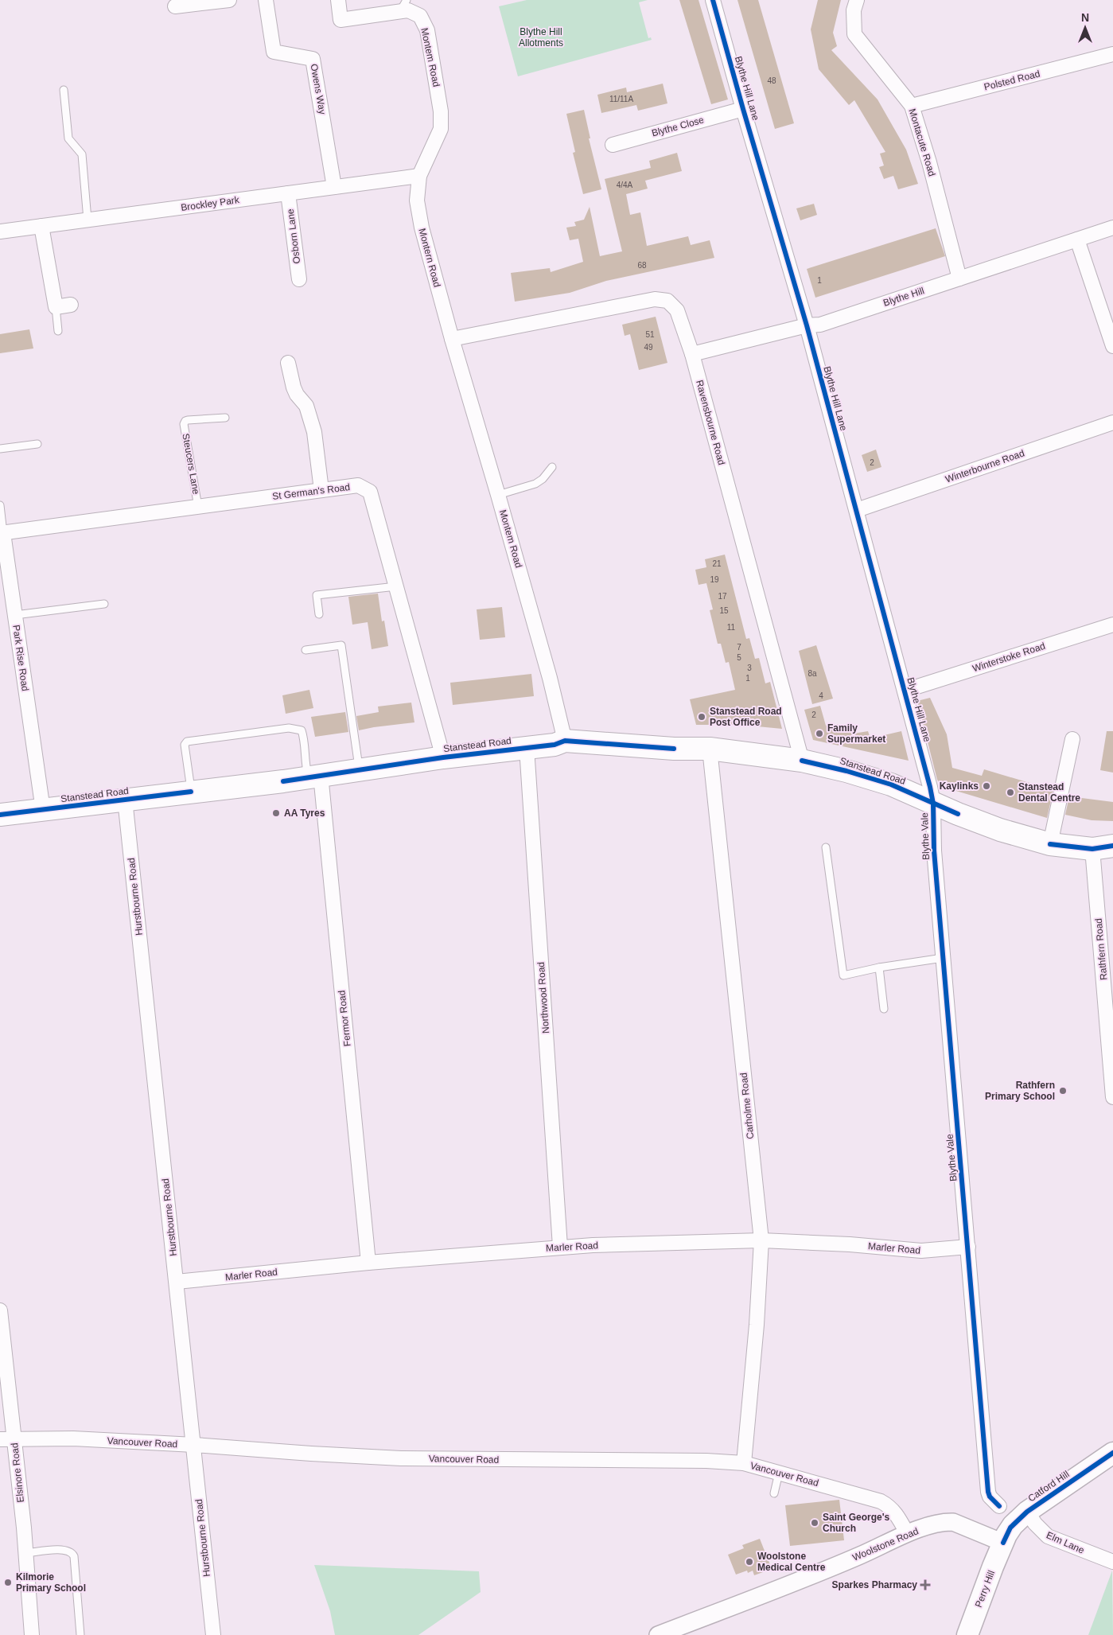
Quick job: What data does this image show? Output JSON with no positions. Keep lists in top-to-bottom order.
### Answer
{
  "streets": {
    "highway": ["Stanstead Road"],
    "main road": ["Catford Hill", "Perry Hill"],
    "street": [
      "Montem Road",
      "Polsted Road",
      "Blythe Hill Lane",
      "Owens Way",
      "Blythe Close",
      "Montacute Road",
      "Brockley Park",
      "Osborn Lane",
      "Montern Road",
      "Blythe Hill",
      "Ravensbourne Road",
      "Winterbourne Road",
      "St German's Road",
      "Winterstoke Road",
      "Park Rise Road",
      "Blythe Vale",
      "Hurstbourne Road",
      "Rathfern Road",
      "Northwood Road",
      "Fermor Road",
      "Carholme Road",
      "Marler Road",
      "Vancouver Road",
      "Elsinore Road",
      "Elm Lane",
      "Woolstone Road"
    ],
    "lane": ["Steucers Lane"]
  },
  "crossings": [
    ["Montem Road", "Brockley Park"],
    ["Montem Road", "Montern Road"],
    ["Montem Road", "Ravensbourne Road"],
    ["Montem Road", "Stanstead Road"],
    ["Polsted Road", "Montacute Road"],
    ["Blythe Hill Lane", "Blythe Close"],
    ["Blythe Hill Lane", "Blythe Hill"],
    ["Blythe Hill Lane", "Winterbourne Road"],
    ["Blythe Hill Lane", "Winterstoke Road"],
    ["Blythe Hill Lane", "Stanstead Road"],
    ["Blythe Hill Lane", "Blythe Vale"],
    ["Owens Way", "Brockley Park"],
    ["Montacute Road", "Blythe Hill"],
    ["Brockley Park", "Osborn Lane"],
    ["Brockley Park", "Montern Road"],
    ["Montern Road", "Ravensbourne Road"],
    ["Blythe Hill", "Ravensbourne Road"],
    ["Ravensbourne Road", "Stanstead Road"],
    ["Steucers Lane", "St German's Road"],
    ["St German's Road", "Park Rise Road"],
    ["St German's Road", "Stanstead Road"],
    ["Park Rise Road", "Stanstead Road"],
    ["Stanstead Road", "Blythe Vale"],
    ["Stanstead Road", "Hurstbourne Road"],
    ["Stanstead Road", "Rathfern Road"],
    ["Stanstead Road", "Northwood Road"],
    ["Stanstead Road", "Fermor Road"],
    ["Stanstead Road", "Carholme Road"],
    ["Blythe Vale", "Marler Road"],
    ["Hurstbourne Road", "Marler Road"],
    ["Hurstbourne Road", "Vancouver Road"],
    ["Northwood Road", "Marler Road"],
    ["Fermor Road", "Marler Road"],
    ["Carholme Road", "Marler Road"],
    ["Carholme Road", "Vancouver Road"],
    ["Vancouver Road", "Elsinore Road"],
    ["Vancouver Road", "Woolstone Road"],
    ["Catford Hill", "Elm Lane"],
    ["Catford Hill", "Woolstone Road"],
    ["Catford Hill", "Perry Hill"],
    ["Woolstone Road", "Perry Hill"]
  ],
  "parks": ["Blythe Hill Allotments"],
  "places": {
    "other": [
      "Stanstead Road Post Office",
      "Family Supermarket",
      "Kaylinks",
      "Stanstead Dental Centre",
      "AA Tyres",
      "Rathfern Primary School",
      "Saint George's Church",
      "Woolstone Medical Centre",
      "Kilmorie Primary School"
    ],
    "health": ["Sparkes Pharmacy"]
  },
  "house_numbers": [
    "48",
    "11/11A",
    "4/4A",
    "68",
    "1",
    "51",
    "49",
    "2",
    "21",
    "19",
    "17",
    "15",
    "11",
    "7",
    "5",
    "3",
    "8a",
    "1",
    "4",
    "2"
  ],
  "north": "top"
}
